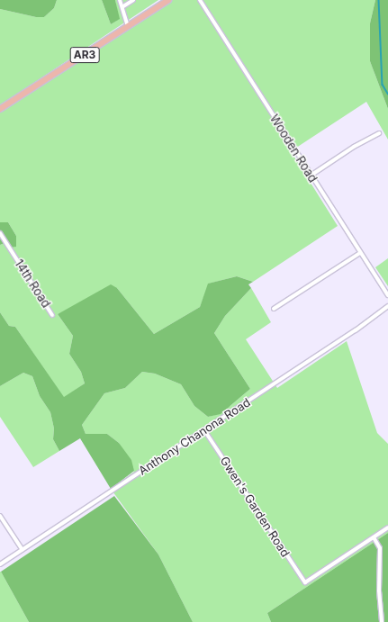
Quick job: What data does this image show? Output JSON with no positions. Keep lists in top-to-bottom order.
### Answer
{
  "streets": {
    "main road": ["AR3"],
    "street": [
      "Wooden Road",
      "14th Road",
      "Anthony Chanona Road",
      "Gwen's Garden Road"
    ]
  },
  "crossings": [
    ["Anthony Chanona Road", "Gwen's Garden Road"]
  ]
}
